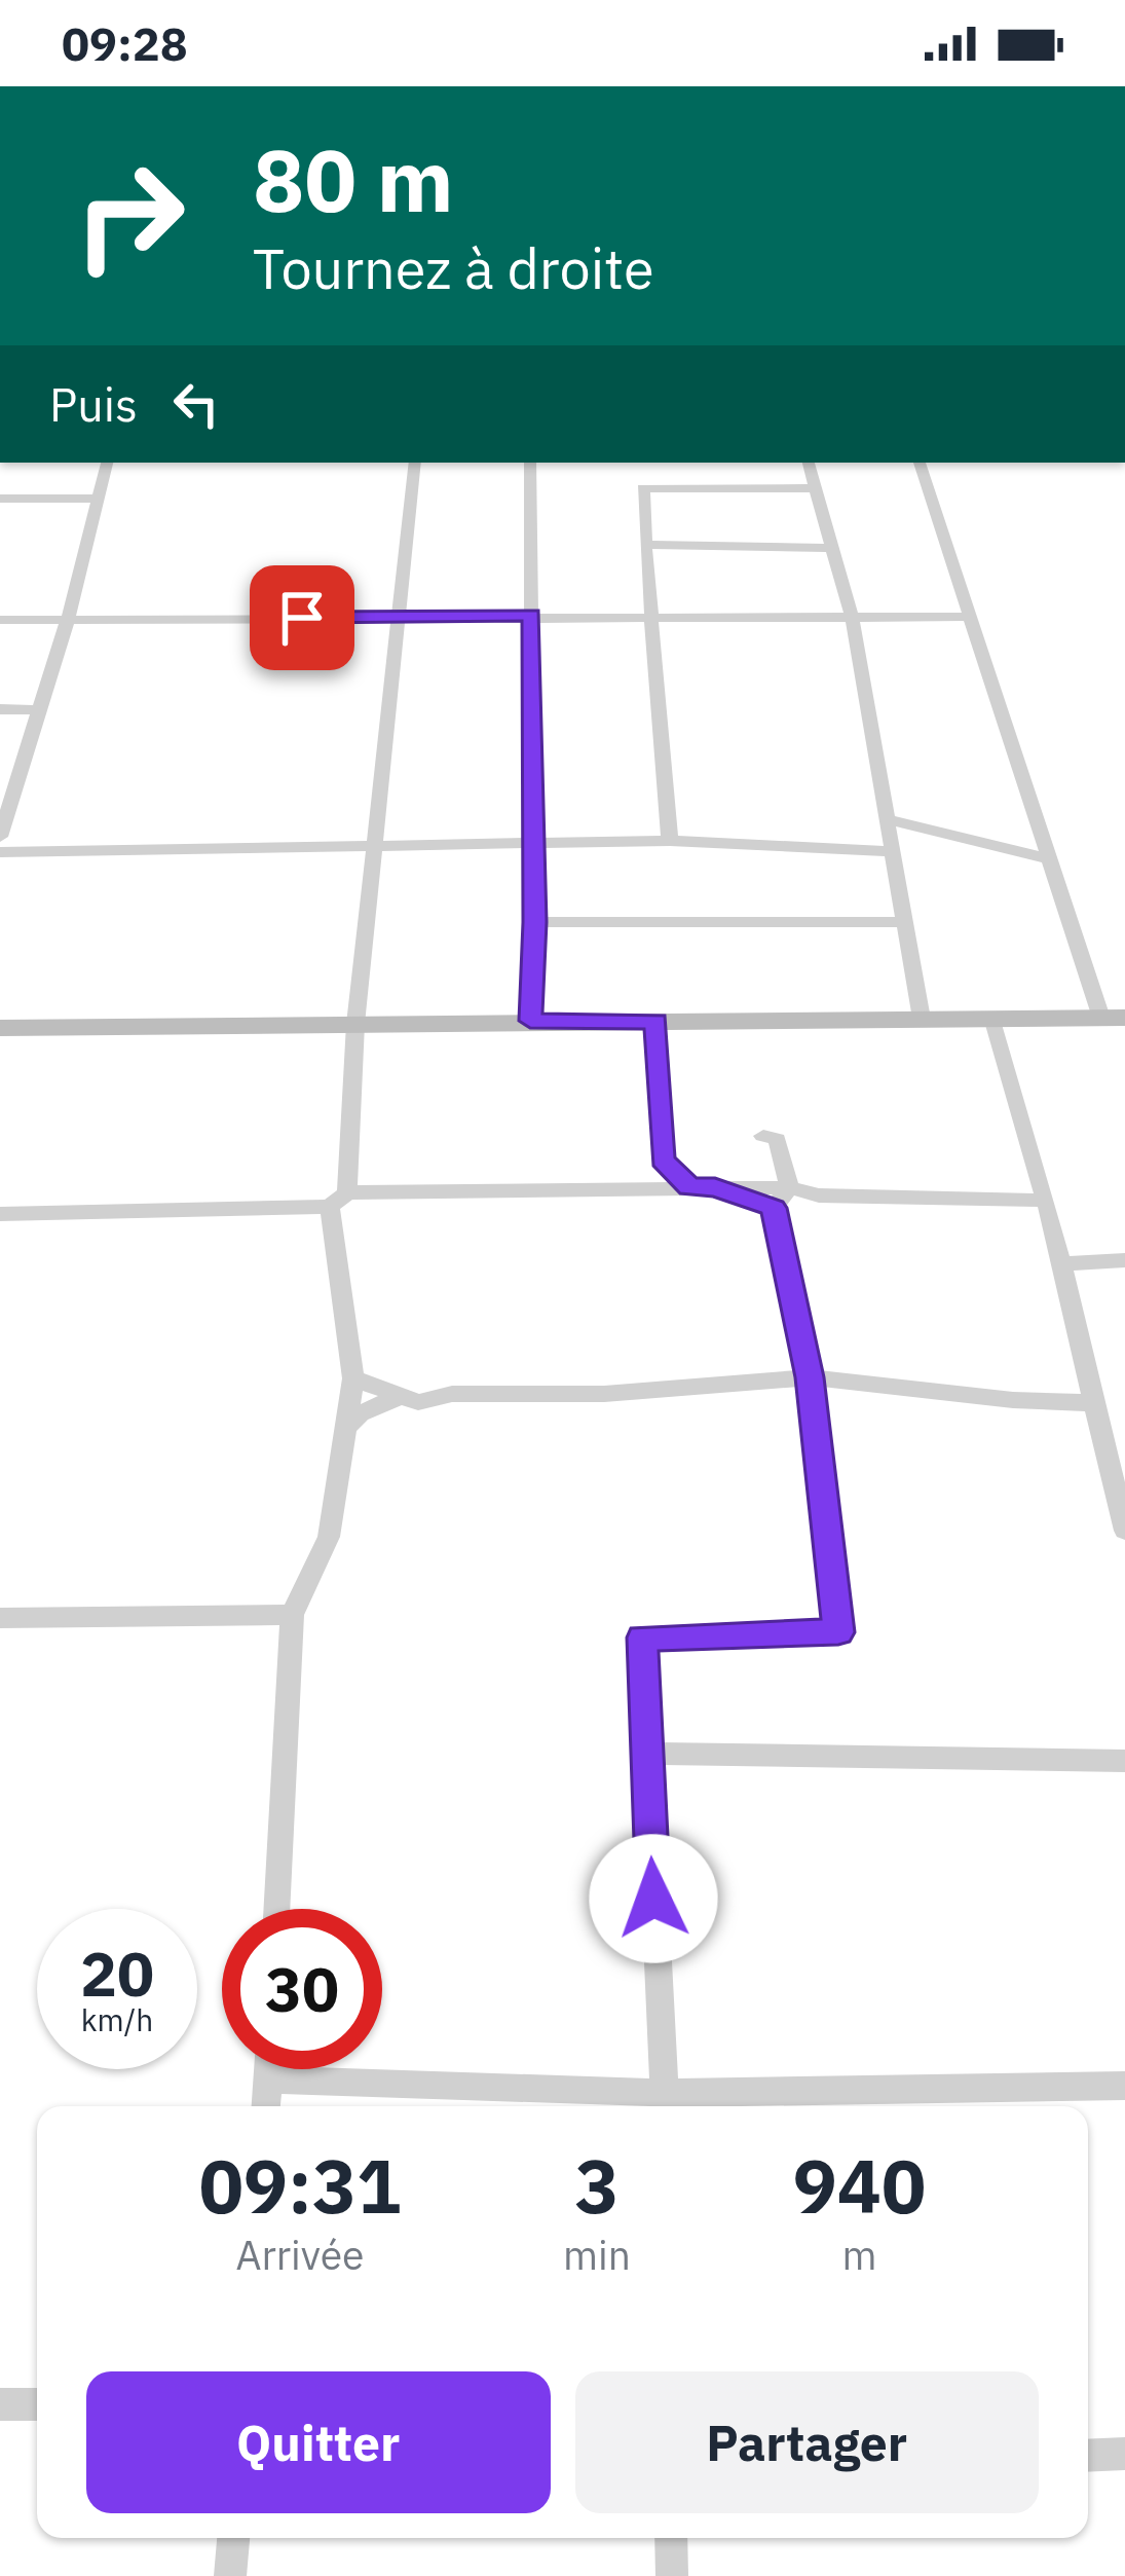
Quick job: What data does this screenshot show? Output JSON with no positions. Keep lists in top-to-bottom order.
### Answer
{
  "page": {
    "status": "09:28",
    "turn": ["80 m", "Tournez à droite"],
    "then": "Puis",
    "speed": "20 km/h",
    "limit": "30",
    "eta": [
      "09:31",
      "Arrivée",
      "3",
      "min",
      "940",
      "m"
    ],
    "buttons": ["Quitter", "Partager"]
  }
}
